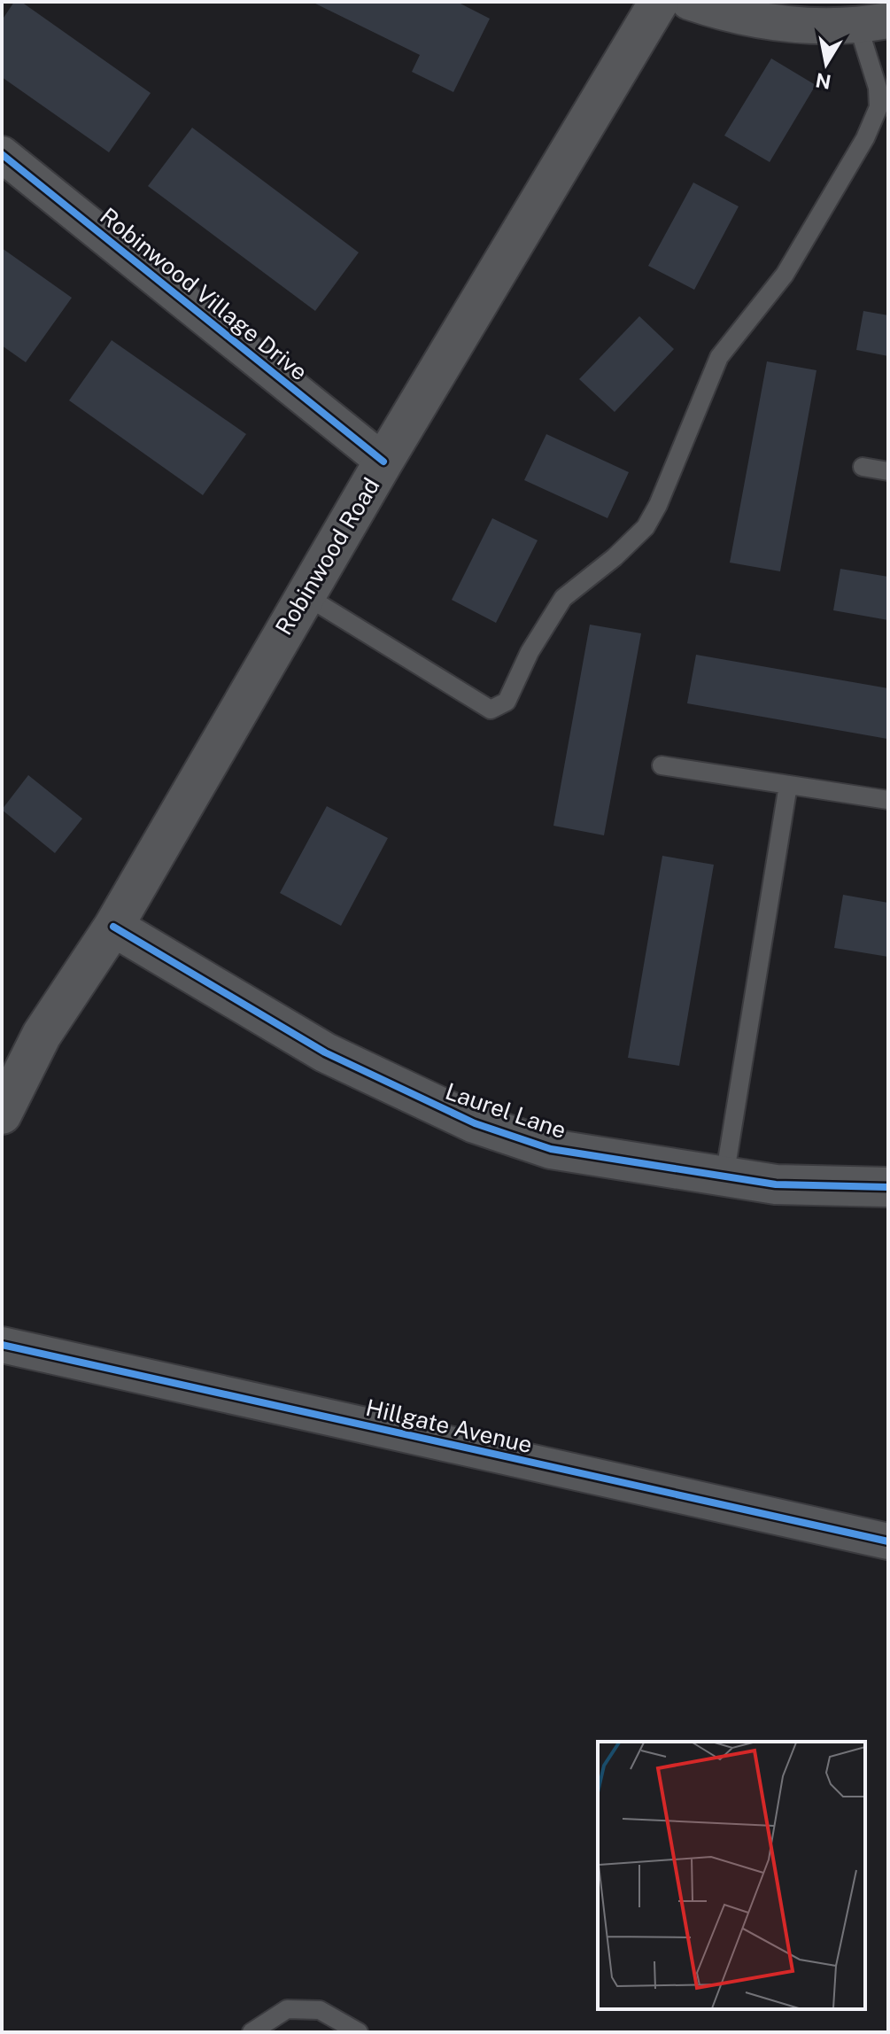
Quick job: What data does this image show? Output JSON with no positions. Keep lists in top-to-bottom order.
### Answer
{
  "streets": {
    "main road": ["Robinwood Road", "Laurel Lane"],
    "street": ["Robinwood Village Drive", "Hillgate Avenue"]
  },
  "crossings": [
    ["Robinwood Village Drive", "Robinwood Road"],
    ["Robinwood Road", "Laurel Lane"]
  ],
  "north": "bottom"
}
